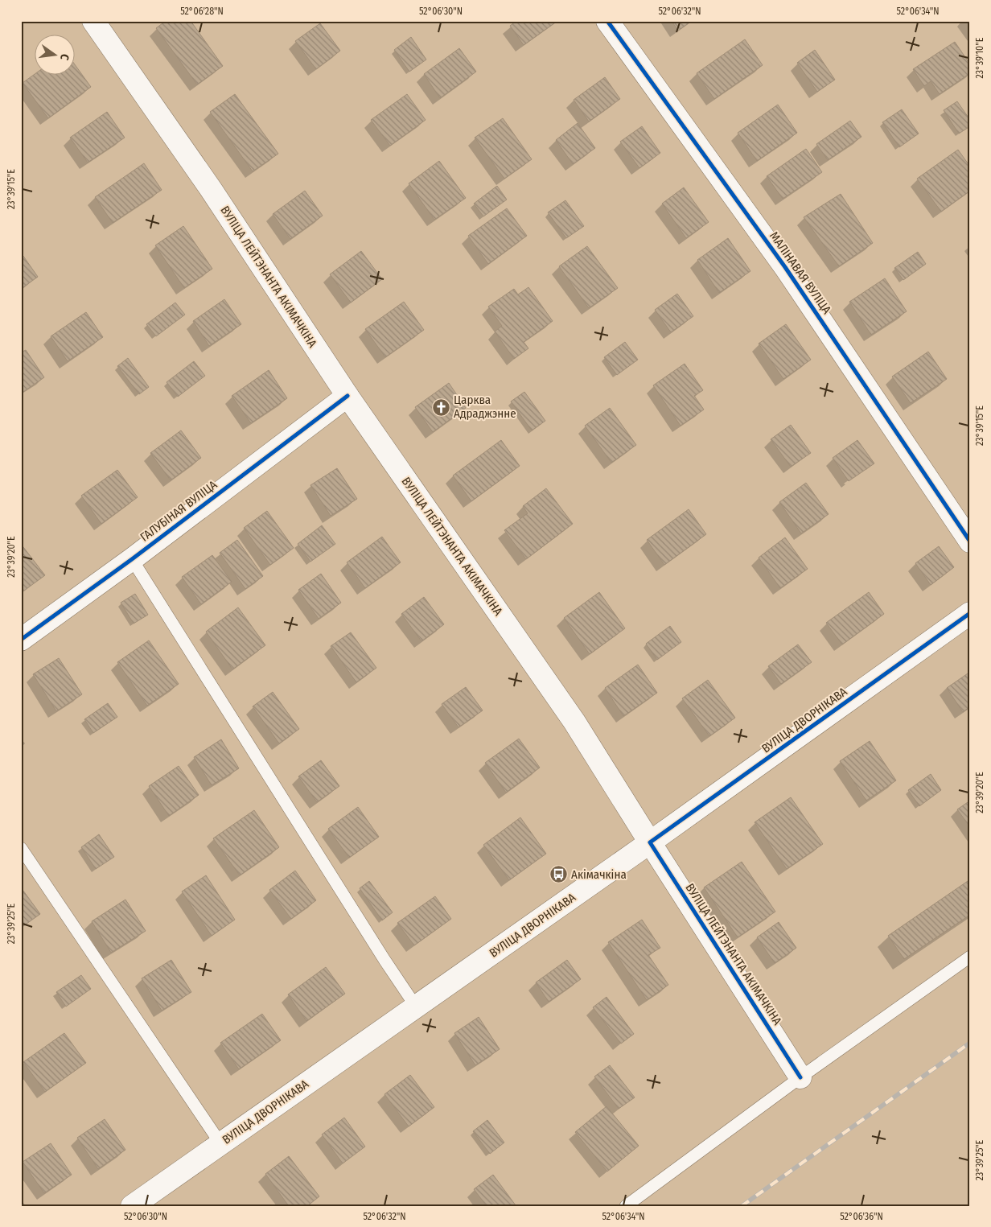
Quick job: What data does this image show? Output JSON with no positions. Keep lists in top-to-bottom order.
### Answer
{
  "streets": {
    "street": [
      "МАЛІНАВАЯ ВУЛІЦА",
      "ВУЛІЦА ЛЕЙТЭНАНТА АКІМАЧКІНА",
      "ГАЛУБІНАЯ ВУЛІЦА",
      "ВУЛІЦА ДВОРНІКАВА"
    ]
  },
  "crossings": [
    ["ВУЛІЦА ЛЕЙТЭНАНТА АКІМАЧКІНА", "ГАЛУБІНАЯ ВУЛІЦА"],
    ["ВУЛІЦА ЛЕЙТЭНАНТА АКІМАЧКІНА", "ВУЛІЦА ДВОРНІКАВА"]
  ],
  "places": {
    "church": ["Царква Адраджэнне"],
    "bus stop": ["Акімачкіна"]
  },
  "north": "right",
  "coordinates": [
    "52°06'28\"N",
    "52°06'30\"N",
    "52°06'32\"N",
    "52°06'34\"N",
    "23°39'10\"E",
    "23°39'15\"E",
    "23°39'20\"E",
    "23°39'25\"E",
    "52°06'36\"N"
  ]
}
